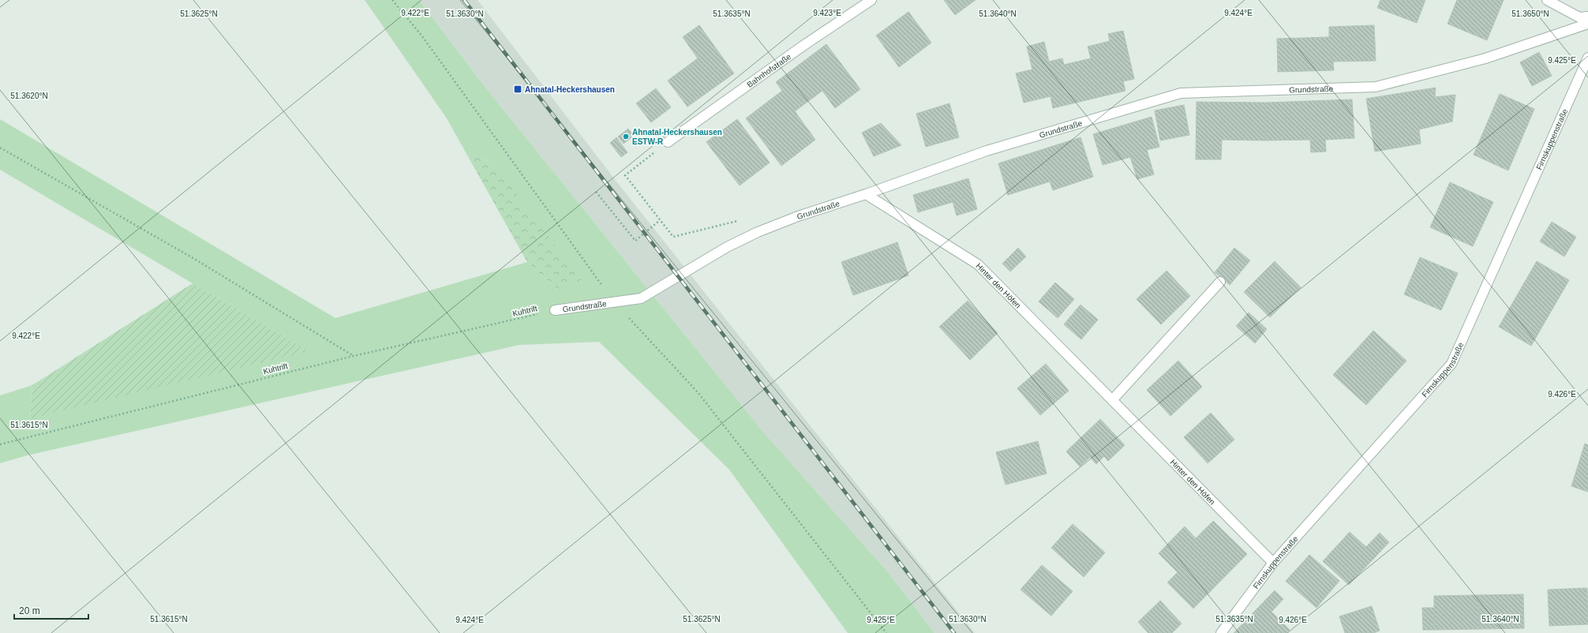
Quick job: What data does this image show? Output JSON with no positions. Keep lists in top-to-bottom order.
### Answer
{
  "streets": {
    "street": [
      "Bahnhofstraße",
      "Grundstraße",
      "Firnskuppenstraße",
      "Hinter den Höfen"
    ],
    "path": ["Kuhtrift"]
  },
  "crossings": [
    ["Grundstraße", "Hinter den Höfen"],
    ["Grundstraße", "Kuhtrift"],
    ["Firnskuppenstraße", "Hinter den Höfen"]
  ],
  "places": {
    "transit": ["Ahnatal-Heckershausen"],
    "other": ["Ahnatal-Heckershausen ESTW-R"]
  },
  "scale_bar": "20 m",
  "coordinates": [
    "9.424°E",
    "9.422°E",
    "9.423°E",
    "51.3625°N",
    "51.3630°N",
    "51.3635°N",
    "51.3640°N",
    "51.3650°N",
    "9.425°E",
    "51.3620°N",
    "9.426°E",
    "51.3615°N"
  ]
}
